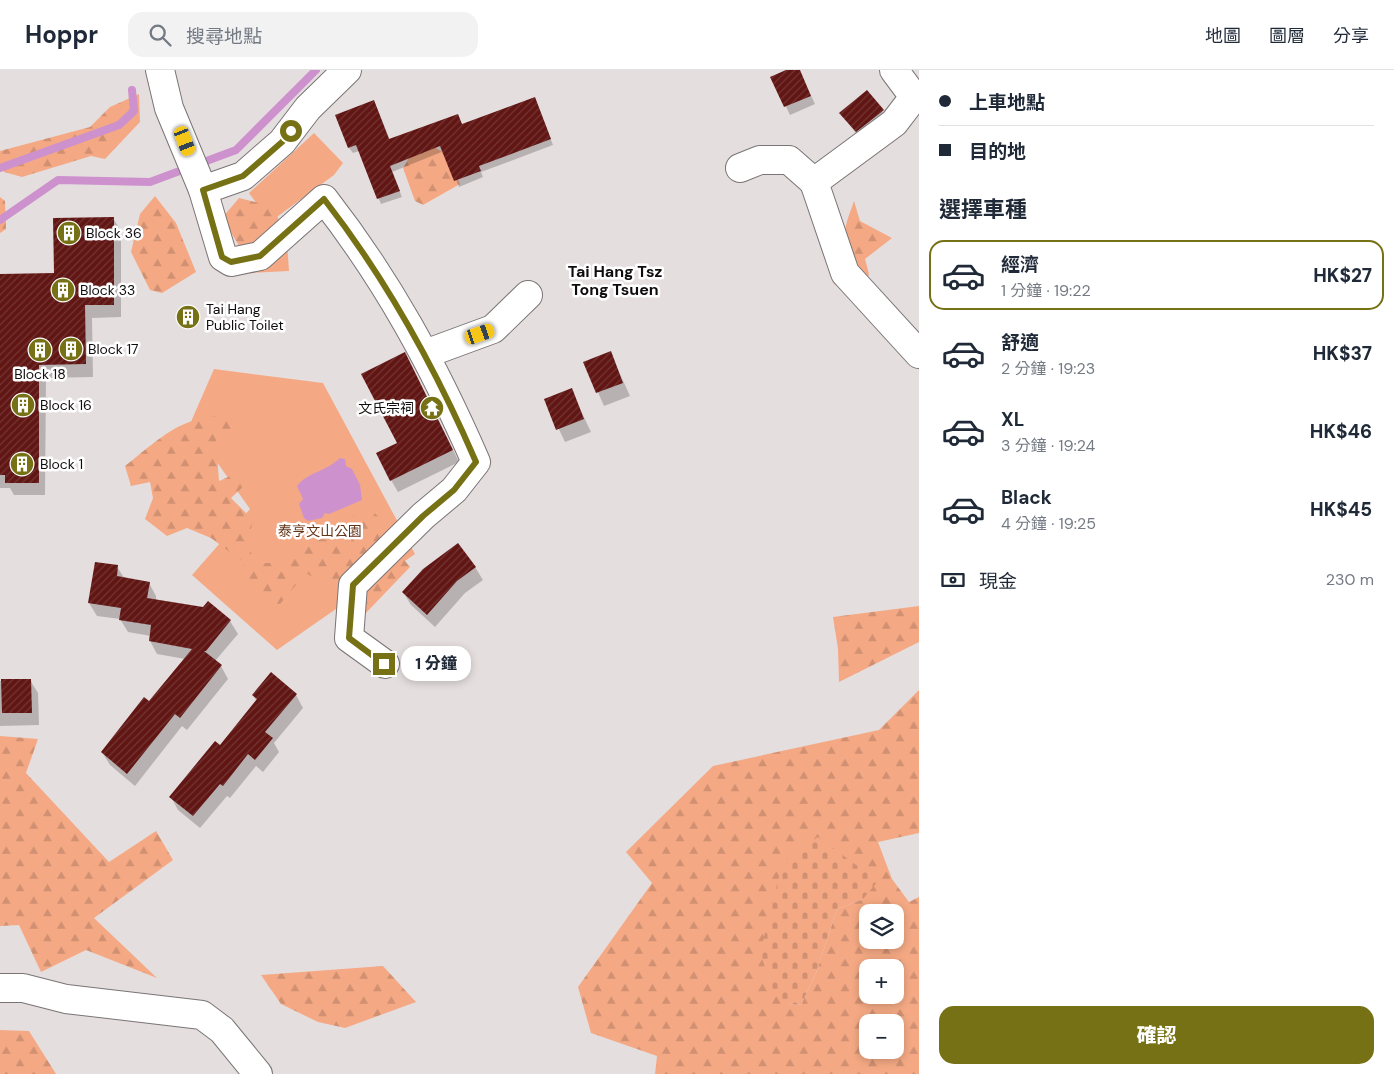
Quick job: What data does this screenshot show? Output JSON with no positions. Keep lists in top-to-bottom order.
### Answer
{
  "districts": ["Tai Hang Tsz Tong Tsuen"],
  "parks": ["泰亨文山公園"],
  "places": {
    "building": [
      "Block 36",
      "Block 33",
      "Tai Hang Public Toilet",
      "Block 17",
      "Block 18",
      "Block 16",
      "Block 1"
    ],
    "temple": ["文氏宗祠"]
  },
  "page": {
    "header": "Hoppr",
    "search": "搜尋地點",
    "nav": ["地圖", "圖層", "分享"],
    "banner": ["上車地點", "目的地"],
    "heading": "選擇車種",
    "list": [
      {
        "name": "經濟",
        "note": "1 分鐘 · 19:22",
        "value": "HK$27"
      },
      {
        "name": "舒適",
        "note": "2 分鐘 · 19:23",
        "value": "HK$37"
      },
      {
        "name": "XL",
        "note": "3 分鐘 · 19:24",
        "value": "HK$46"
      },
      {
        "name": "Black",
        "note": "4 分鐘 · 19:25",
        "value": "HK$45"
      }
    ],
    "pay": ["現金", "230 m"],
    "bubble": "1 分鐘",
    "map_buttons": ["+", "−"],
    "buttons": "確認"
  }
}
